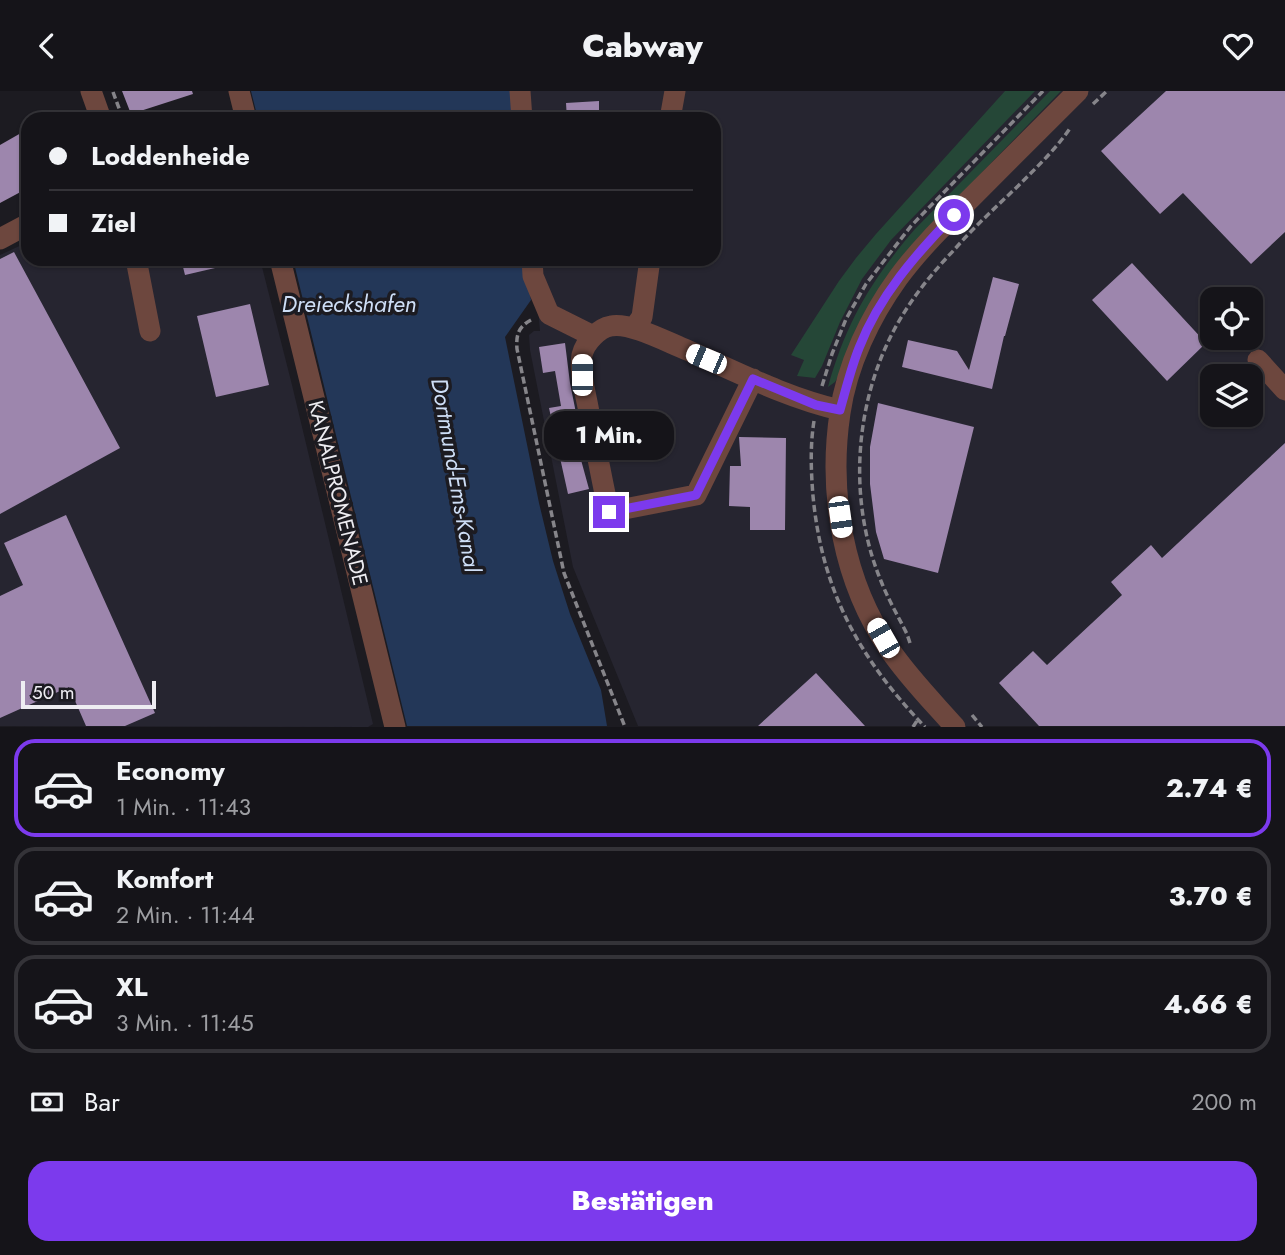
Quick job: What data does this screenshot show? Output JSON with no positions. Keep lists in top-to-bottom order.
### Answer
{
  "streets": {
    "street": ["KANALPROMENADE"]
  },
  "water": ["Dreieckshafen", "Dortmund-Ems-Kanal"],
  "scale_bar": "50 m",
  "page": {
    "header": "Cabway",
    "banner": ["Loddenheide", "Ziel"],
    "bubble": "1 Min.",
    "scale": "50 m",
    "list": [
      {
        "name": "Economy",
        "note": "1 Min. · 11:43",
        "value": "2.74 €"
      },
      {
        "name": "Komfort",
        "note": "2 Min. · 11:44",
        "value": "3.70 €"
      },
      {
        "name": "XL",
        "note": "3 Min. · 11:45",
        "value": "4.66 €"
      }
    ],
    "pay": ["Bar", "200 m"],
    "buttons": "Bestätigen"
  }
}
